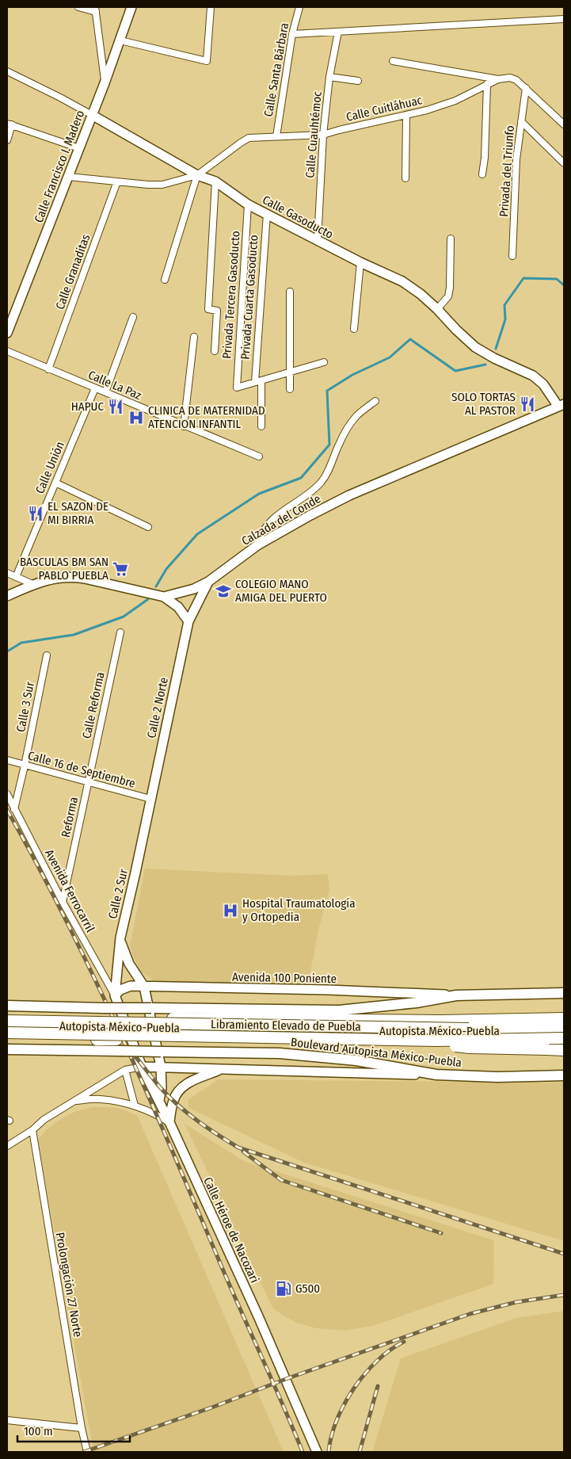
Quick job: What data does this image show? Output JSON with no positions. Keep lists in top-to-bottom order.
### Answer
{
  "streets": {
    "highway": ["Libramiento Elevado de Puebla", "Autopista México-Puebla"],
    "main road": ["Boulevard Autopista México-Puebla"],
    "street": [
      "Calle Santa Bárbara",
      "Calle Cuitláhuac",
      "Calle Cuauhtémoc",
      "Calle Francisco I. Madero",
      "Privada del Triunfo",
      "Calle Gasoducto",
      "Calle Granaditas",
      "Privada Tercera Gasoducto",
      "Privada Cuarta Gasoducto",
      "Calle La Paz",
      "Calle Unión",
      "Calzada del Conde",
      "Calle Reforma",
      "Calle 3 Sur",
      "Calle 2 Norte",
      "Calle 16 de Septiembre",
      "Reforma",
      "Avenida Ferrocarril",
      "Calle 2 Sur",
      "Avenida 100 Poniente",
      "Calle Héroe de Nacozari",
      "Prolongación 27 Norte"
    ]
  },
  "crossings": [
    ["Calle Santa Bárbara", "Calle Cuitláhuac"],
    ["Calle Cuitláhuac", "Calle Cuauhtémoc"],
    ["Calle Cuitláhuac", "Privada del Triunfo"],
    ["Calle Cuitláhuac", "Calle Gasoducto"],
    ["Calle Cuauhtémoc", "Calle Gasoducto"],
    ["Calle Francisco I. Madero", "Calle Gasoducto"],
    ["Calle Gasoducto", "Privada Tercera Gasoducto"],
    ["Calle Gasoducto", "Privada Cuarta Gasoducto"],
    ["Calle Gasoducto", "Calzada del Conde"],
    ["Calle Granaditas", "Calle La Paz"],
    ["Privada Tercera Gasoducto", "Privada Cuarta Gasoducto"],
    ["Calle La Paz", "Calle Unión"],
    ["Calzada del Conde", "Calle 2 Norte"],
    ["Calle Reforma", "Calle 16 de Septiembre"],
    ["Calle Reforma", "Reforma"],
    ["Calle 3 Sur", "Calle 16 de Septiembre"],
    ["Calle 3 Sur", "Avenida Ferrocarril"],
    ["Calle 2 Norte", "Calle 16 de Septiembre"],
    ["Calle 2 Norte", "Calle 2 Sur"],
    ["Calle 16 de Septiembre", "Reforma"],
    ["Calle 16 de Septiembre", "Calle 2 Sur"],
    ["Reforma", "Avenida Ferrocarril"],
    ["Avenida Ferrocarril", "Calle 2 Sur"],
    ["Avenida Ferrocarril", "Avenida 100 Poniente"],
    ["Avenida Ferrocarril", "Calle Héroe de Nacozari"],
    ["Calle 2 Sur", "Avenida 100 Poniente"],
    ["Calle 2 Sur", "Calle Héroe de Nacozari"],
    ["Avenida 100 Poniente", "Calle Héroe de Nacozari"],
    ["Autopista México-Puebla", "Boulevard Autopista México-Puebla"]
  ],
  "places": {
    "restaurant": ["SOLO TORTAS AL PASTOR", "HAPUC", "EL SAZON DE MI BIRRIA"],
    "hospital": ["CLINICA DE MATERNIDAD ATENCION INFANTIL", "Hospital Traumatología y Ortopedia"],
    "supermarket": ["BASCULAS BM SAN PABLO PUEBLA"],
    "school or university": ["COLEGIO MANO AMIGA DEL PUERTO"],
    "fuel station": ["G500"]
  },
  "scale_bar": "100 m"
}
